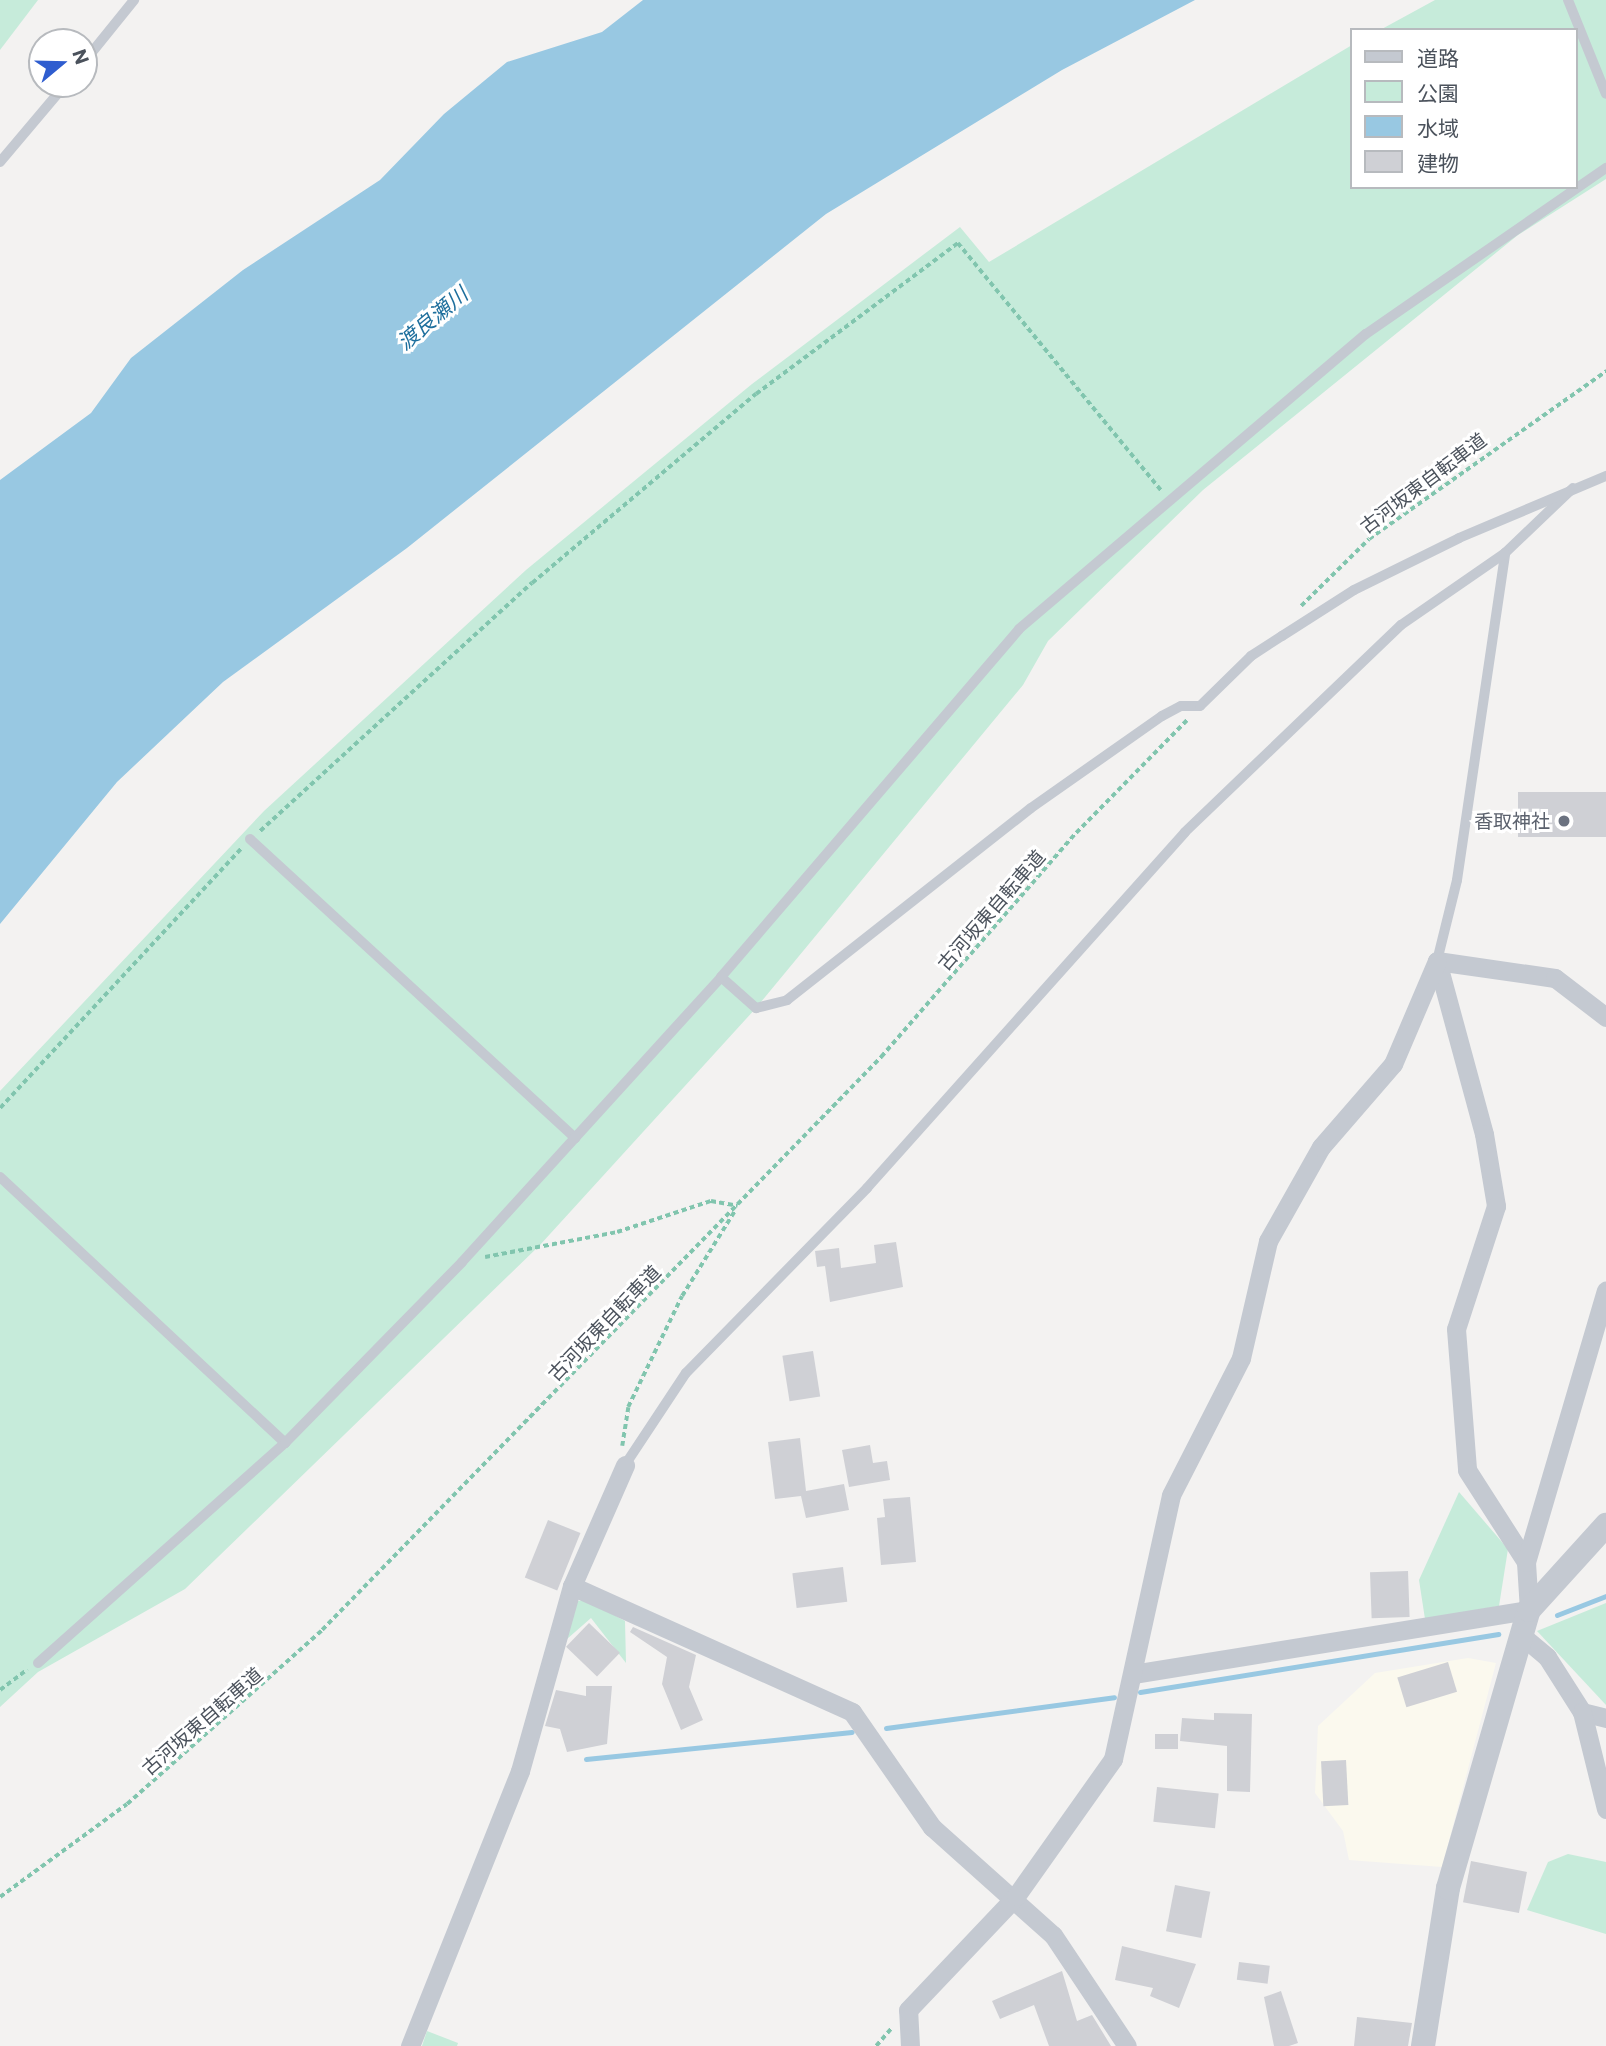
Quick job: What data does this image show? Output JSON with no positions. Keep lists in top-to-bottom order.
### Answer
{
  "streets": {
    "path": ["古河坂東自転車道"]
  },
  "water": ["渡良瀬川"],
  "places": ["香取神社"],
  "legend": [
    "道路",
    "公園",
    "水域",
    "建物"
  ],
  "north": "right"
}
